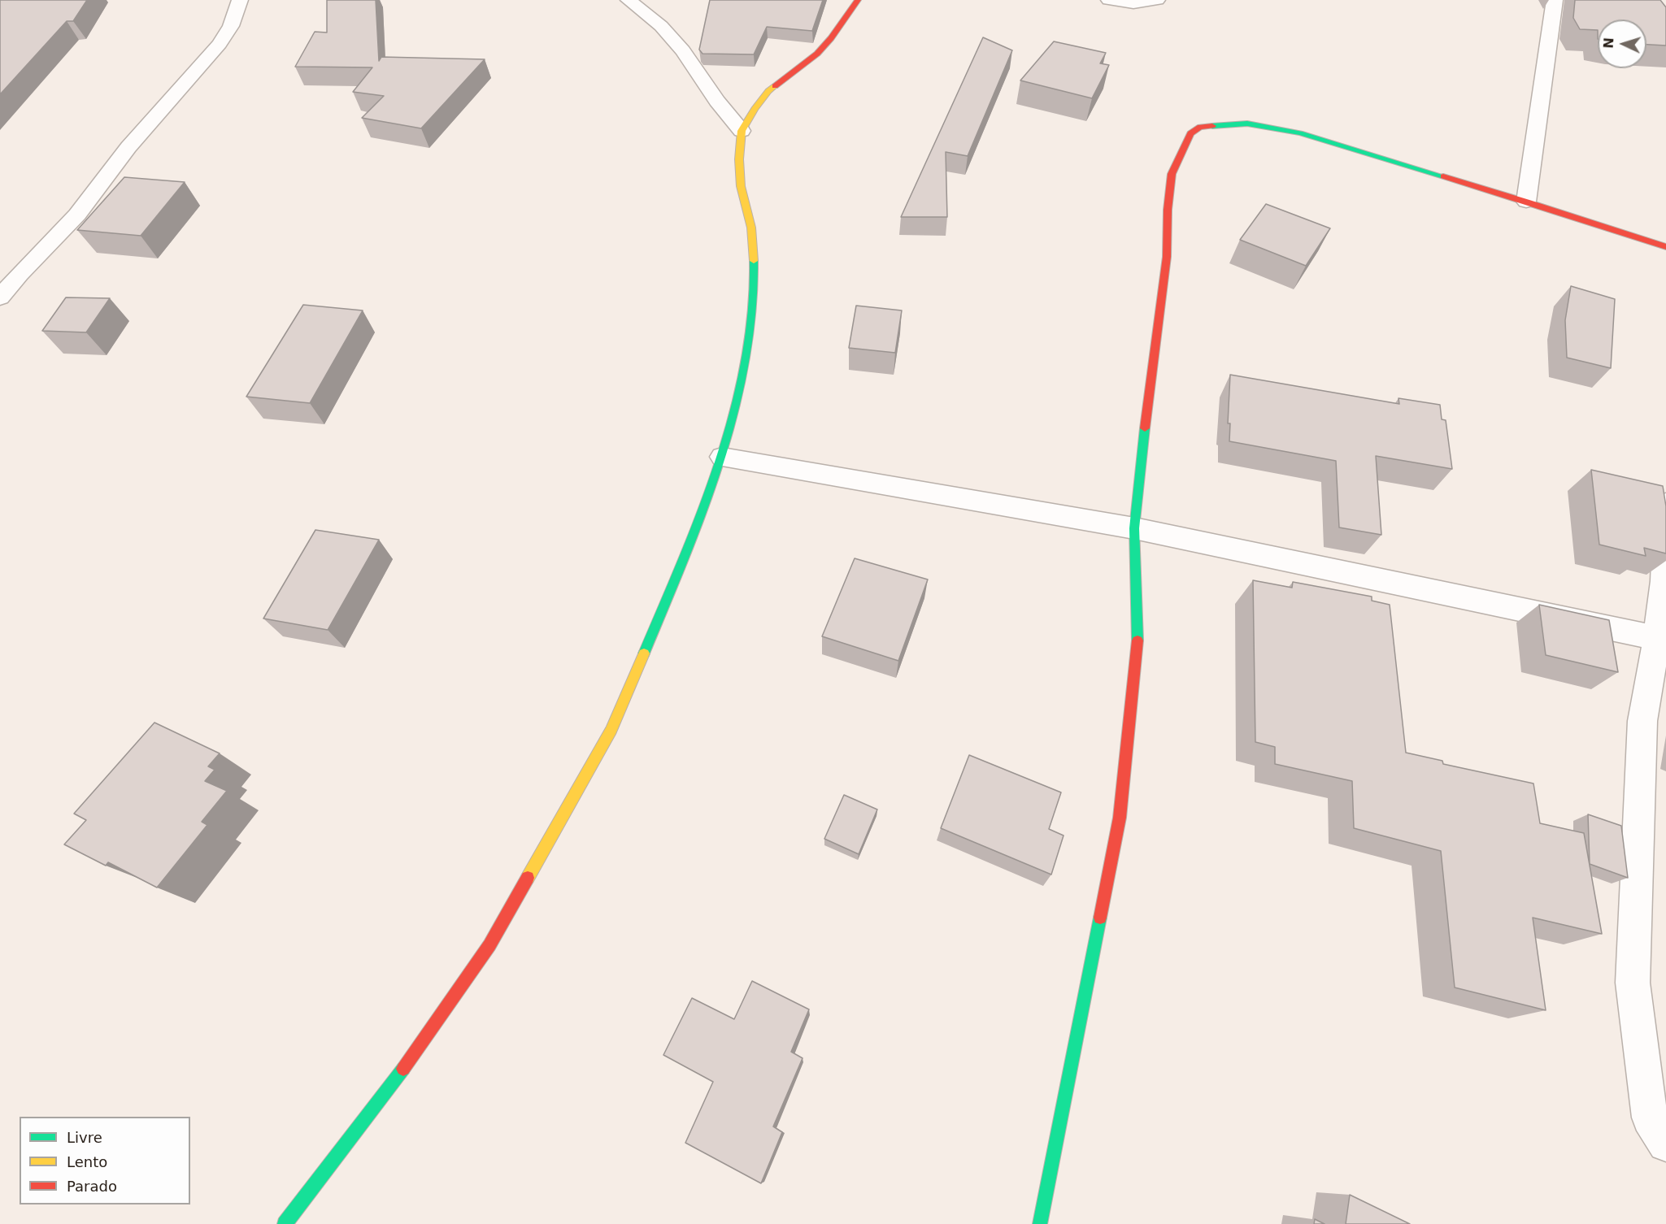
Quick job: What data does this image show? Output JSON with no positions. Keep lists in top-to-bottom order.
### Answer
{
  "legend": ["Livre", "Lento", "Parado"],
  "north": "left"
}
